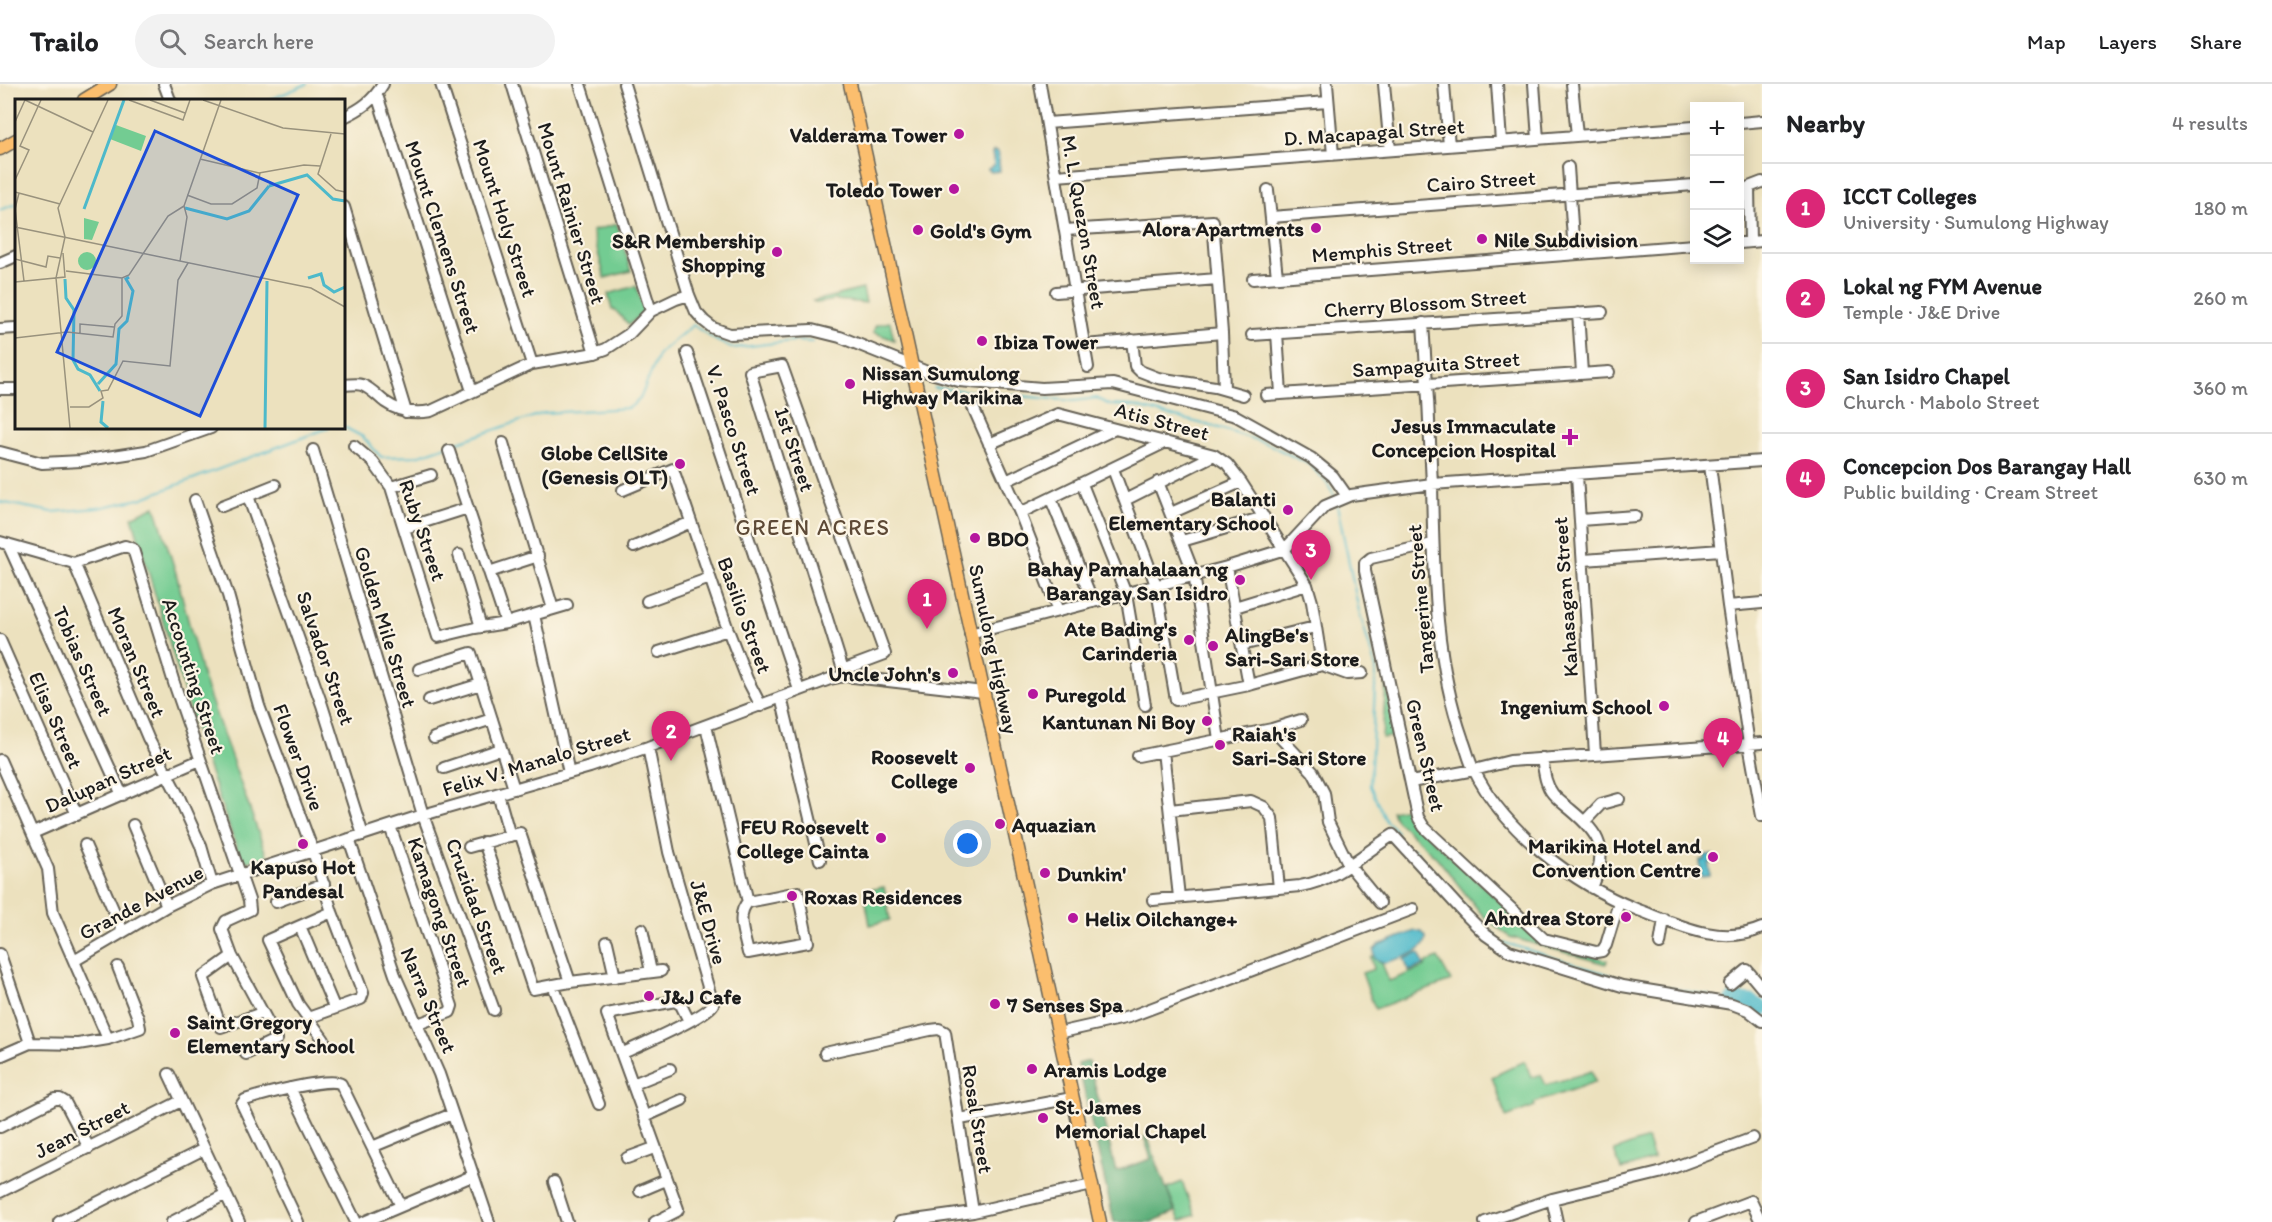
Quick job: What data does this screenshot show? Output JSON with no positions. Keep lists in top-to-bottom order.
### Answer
{
  "streets": {
    "main road": ["Sumulong Highway"],
    "street": [
      "D. Macapagal Street",
      "Cairo Street",
      "Mount Rainier Street",
      "Mount Holy Street",
      "M. L. Quezon Street",
      "Mount Clemens Street",
      "Memphis Street",
      "Cherry Blossom Street",
      "Sampaguita Street",
      "Atis Street",
      "V. Pasco Street",
      "1st Street",
      "Ruby Street",
      "Kahasagan Street",
      "Tangerine Street",
      "Basilio Street",
      "Golden Mile Street",
      "Salvador Street",
      "Tobias Street",
      "Moran Street",
      "Accounting Street",
      "Elisa Street",
      "Green Street",
      "Flower Drive",
      "Felix V. Manalo Street",
      "Dalupan Street",
      "Grande Avenue",
      "Cruzidad Street",
      "Kamagong Street",
      "J&E Drive",
      "Narra Street",
      "Rosal Street",
      "Jean Street"
    ]
  },
  "crossings": [
    ["D. Macapagal Street", "M. L. Quezon Street"],
    ["Cherry Blossom Street", "Tangerine Street"],
    ["Sampaguita Street", "Tangerine Street"],
    ["V. Pasco Street", "Felix V. Manalo Street"],
    ["1st Street", "Felix V. Manalo Street"],
    ["Tangerine Street", "Green Street"],
    ["Basilio Street", "Felix V. Manalo Street"],
    ["Golden Mile Street", "Felix V. Manalo Street"],
    ["Golden Mile Street", "Cruzidad Street"],
    ["Sumulong Highway", "Felix V. Manalo Street"],
    ["Salvador Street", "Felix V. Manalo Street"],
    ["Tobias Street", "Dalupan Street"],
    ["Moran Street", "Accounting Street"],
    ["Moran Street", "Dalupan Street"],
    ["Moran Street", "Grande Avenue"],
    ["Accounting Street", "Felix V. Manalo Street"],
    ["Accounting Street", "Dalupan Street"],
    ["Accounting Street", "Grande Avenue"],
    ["Elisa Street", "Dalupan Street"],
    ["Flower Drive", "Felix V. Manalo Street"],
    ["Felix V. Manalo Street", "Grande Avenue"],
    ["Felix V. Manalo Street", "Cruzidad Street"],
    ["Felix V. Manalo Street", "Kamagong Street"],
    ["Felix V. Manalo Street", "J&E Drive"],
    ["Felix V. Manalo Street", "Narra Street"],
    ["Kamagong Street", "Narra Street"]
  ],
  "districts": ["GREEN ACRES"],
  "places": {
    "other": [
      "Valderama Tower",
      "Toledo Tower",
      "Alora Apartments",
      "Gold's Gym",
      "Nile Subdivision",
      "S&R Membership Shopping",
      "Ibiza Tower",
      "Nissan Sumulong Highway Marikina",
      "Globe CellSite (Genesis OLT)",
      "Balanti Elementary School",
      "BDO",
      "Bahay Pamahalaan ng Barangay San Isidro",
      "Ate Bading's Carinderia",
      "AlingBe's Sari-Sari Store",
      "Uncle John's",
      "Puregold",
      "Ingenium School",
      "Kantunan Ni Boy",
      "Raiah's Sari-Sari Store",
      "Roosevelt College",
      "Aquazian",
      "FEU Roosevelt College Cainta",
      "Kapuso Hot Pandesal",
      "Marikina Hotel and Convention Centre",
      "Dunkin'",
      "Roxas Residences",
      "Ahndrea Store",
      "Helix Oilchange+",
      "J&J Cafe",
      "7 Senses Spa",
      "Saint Gregory Elementary School",
      "Aramis Lodge",
      "St. James Memorial Chapel"
    ],
    "health": ["Jesus Immaculate Concepcion Hospital"]
  },
  "page": {
    "header": "Trailo",
    "search": "Search here",
    "nav": ["Map", "Layers", "Share"],
    "heading": ["Nearby", "4 results"],
    "map_buttons": ["+", "−"],
    "list": [
      {
        "mark": "1",
        "name": "ICCT Colleges",
        "note": "University · Sumulong Highway",
        "value": "180 m"
      },
      {
        "mark": "2",
        "name": "Lokal ng FYM Avenue",
        "note": "Temple · J&E Drive",
        "value": "260 m"
      },
      {
        "mark": "3",
        "name": "San Isidro Chapel",
        "note": "Church · Mabolo Street",
        "value": "360 m"
      },
      {
        "mark": "4",
        "name": "Concepcion Dos Barangay Hall",
        "note": "Public building · Cream Street",
        "value": "630 m"
      }
    ],
    "pins": [
      "3",
      "1",
      "2",
      "4"
    ]
  }
}
